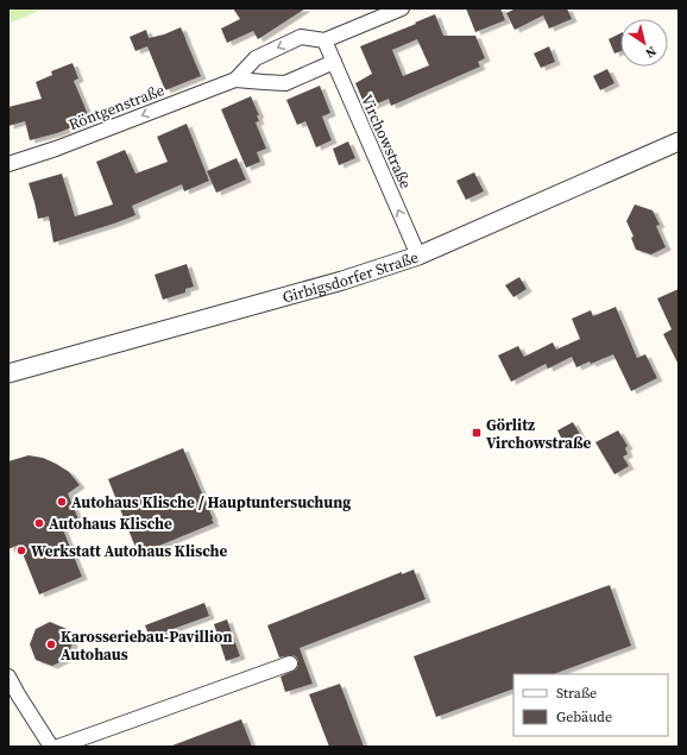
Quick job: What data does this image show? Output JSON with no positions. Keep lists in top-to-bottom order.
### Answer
{
  "streets": {
    "street": ["Röntgenstraße", "Virchowstraße", "Girbigsdorfer Straße"]
  },
  "crossings": [
    ["Röntgenstraße", "Virchowstraße"],
    ["Virchowstraße", "Girbigsdorfer Straße"]
  ],
  "one_way": ["Röntgenstraße", "Virchowstraße"],
  "places": {
    "transit": ["Görlitz Virchowstraße"],
    "other": [
      "Autohaus Klische / Hauptuntersuchung",
      "Autohaus Klische",
      "Werkstatt Autohaus Klische",
      "Karosseriebau-Pavillion Autohaus"
    ]
  },
  "legend": ["Straße", "Gebäude"],
  "north": "bottom right"
}
